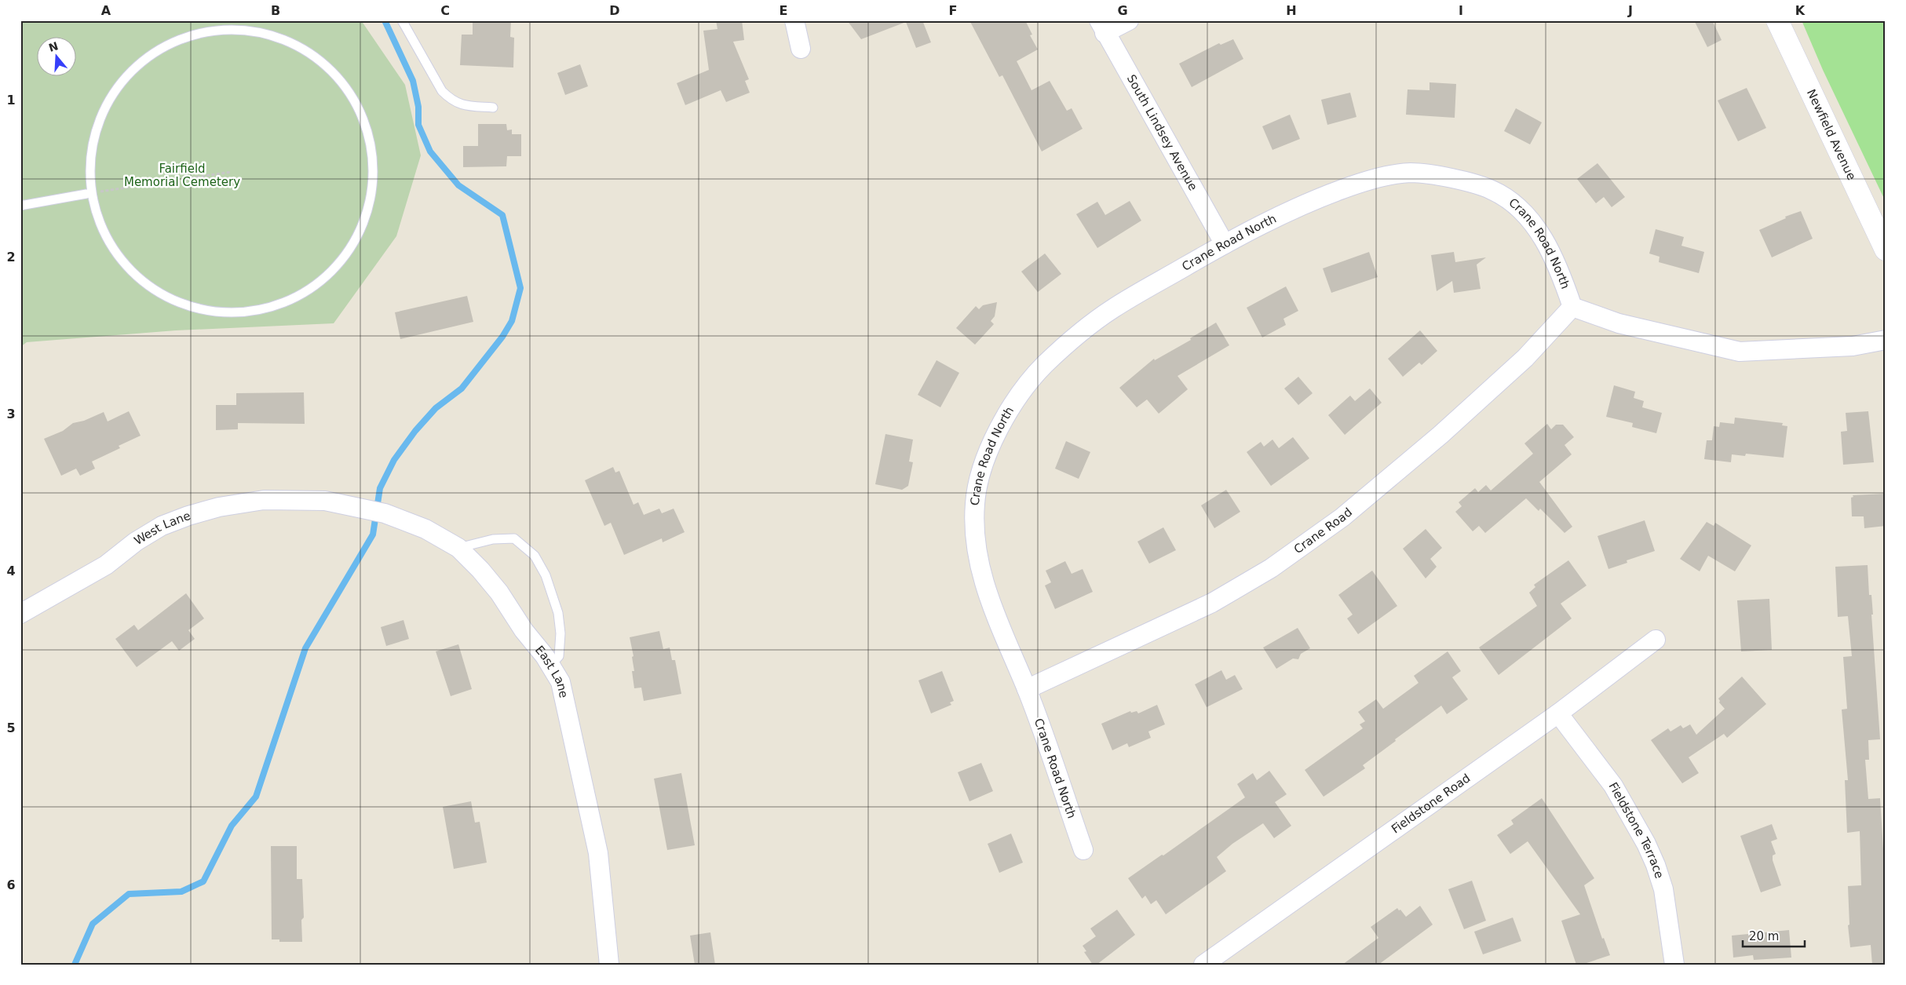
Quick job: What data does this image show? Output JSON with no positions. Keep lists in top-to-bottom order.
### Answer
{
  "streets": {
    "main road": ["Newfield Avenue"],
    "street": [
      "South Lindsey Avenue",
      "Crane Road North",
      "West Lane",
      "Crane Road",
      "East Lane",
      "Fieldstone Road",
      "Fieldstone Terrace"
    ]
  },
  "crossings": [
    ["South Lindsey Avenue", "Crane Road North"],
    ["Crane Road North", "Crane Road"],
    ["West Lane", "East Lane"],
    ["Fieldstone Road", "Fieldstone Terrace"]
  ],
  "parks": ["Fairfield Memorial Cemetery"],
  "scale_bar": "20 m",
  "north": "top",
  "grid": {
    "columns": [
      "A",
      "B",
      "C",
      "D",
      "E",
      "F",
      "G",
      "H",
      "I",
      "J",
      "K"
    ],
    "rows": [
      "1",
      "2",
      "3",
      "4",
      "5",
      "6"
    ]
  }
}
